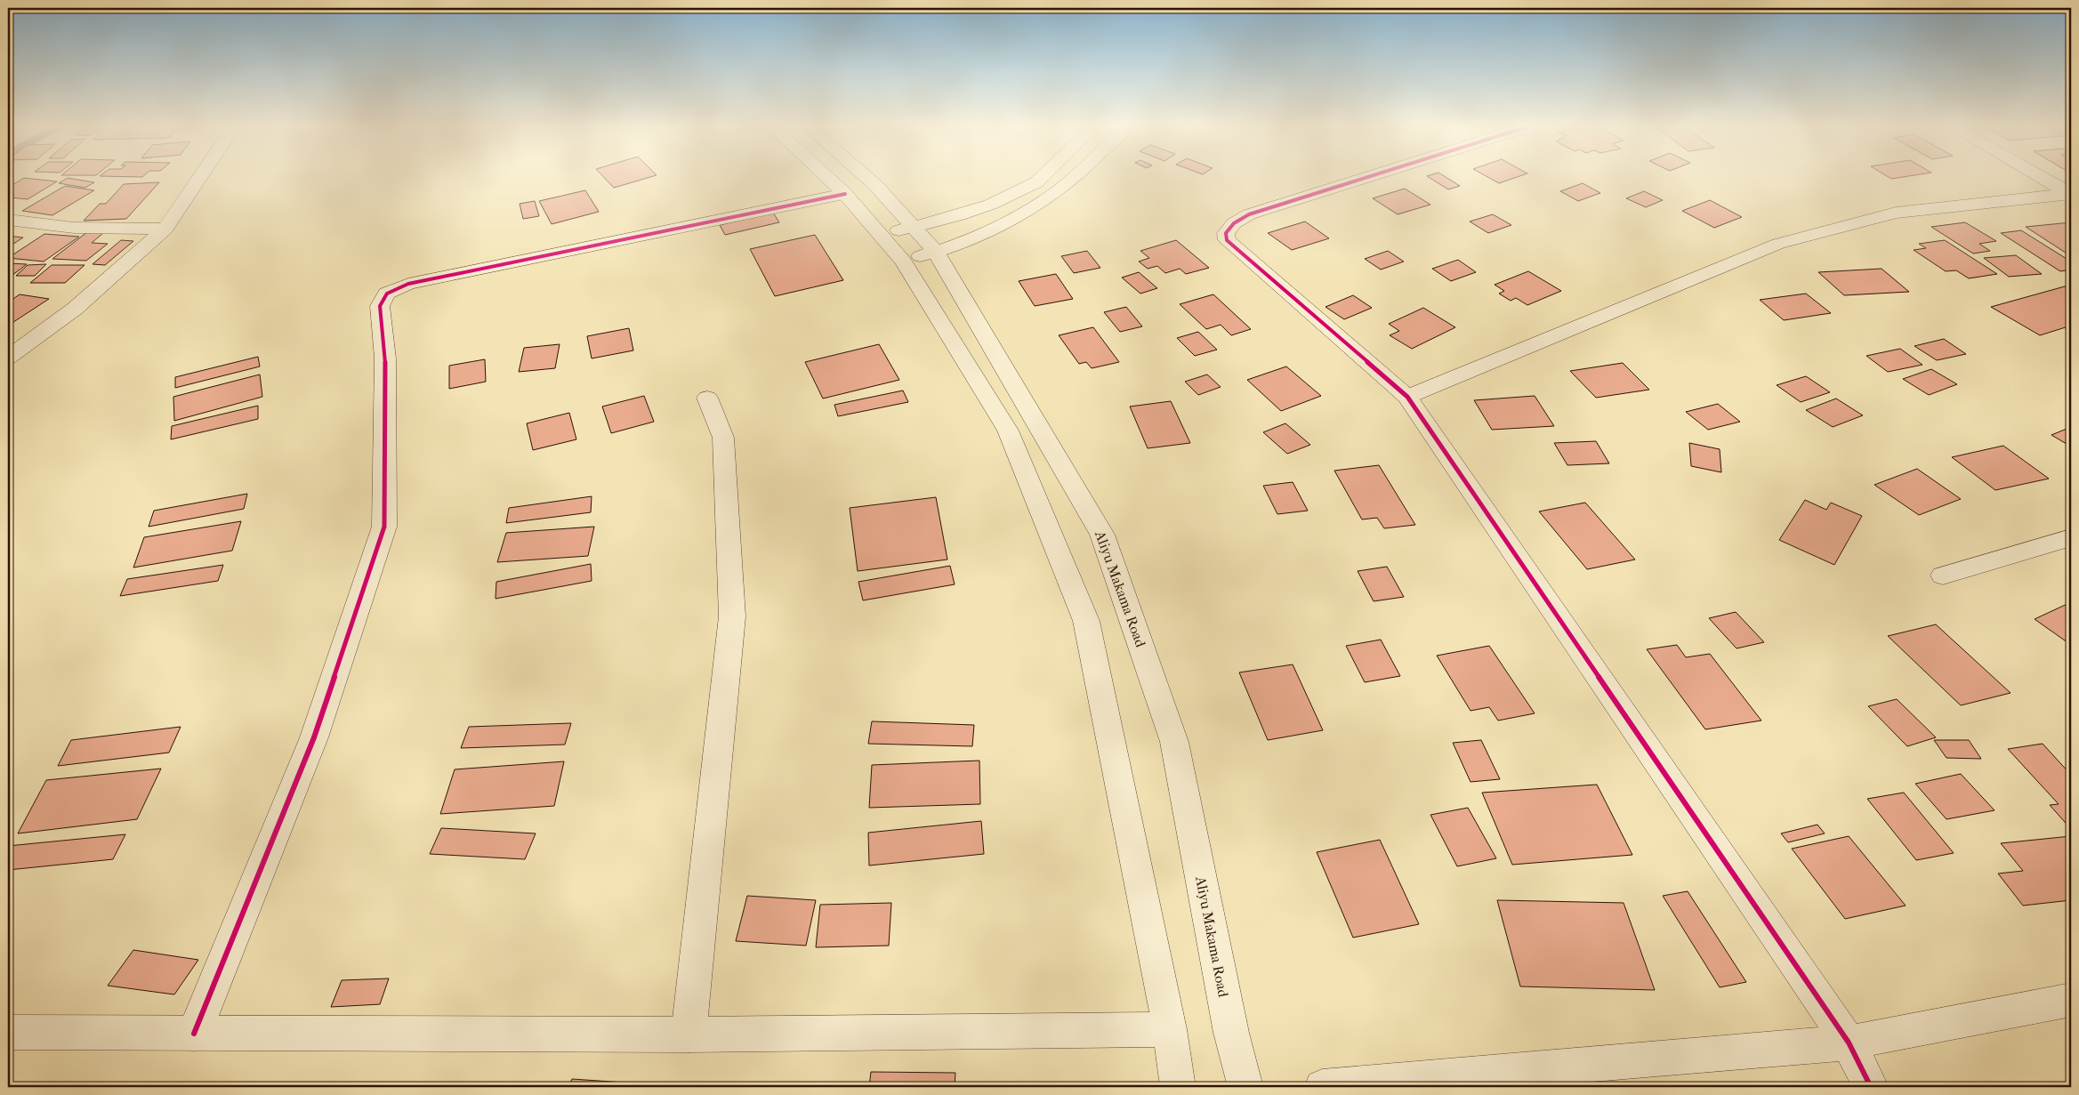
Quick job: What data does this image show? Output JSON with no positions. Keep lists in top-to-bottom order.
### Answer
{
  "streets": {
    "street": ["Aliyu Makama Road"]
  }
}
